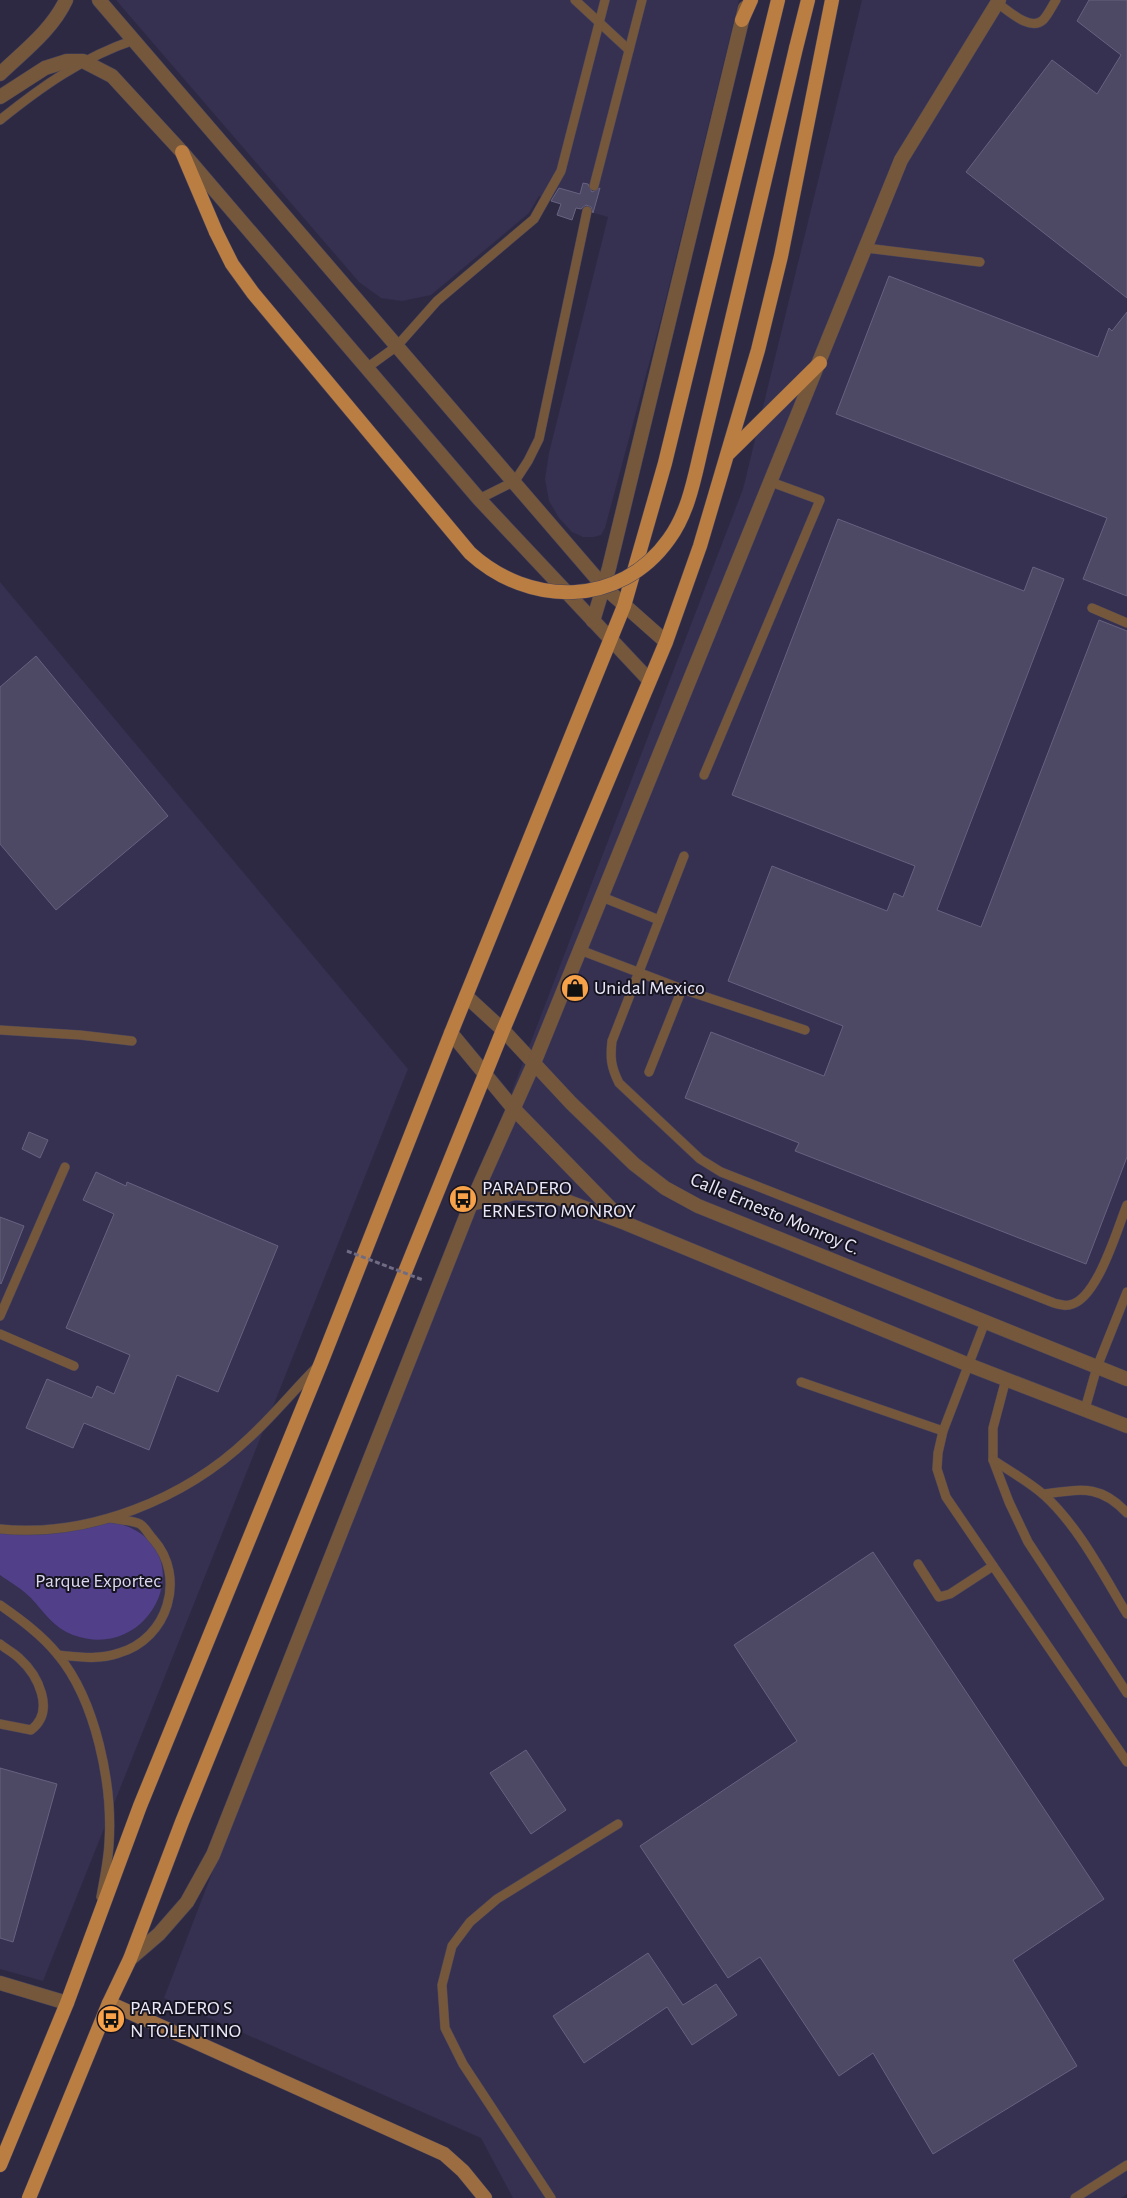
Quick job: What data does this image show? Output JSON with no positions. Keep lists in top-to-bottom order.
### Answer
{
  "streets": {
    "street": ["Calle Ernesto Monroy C."]
  },
  "parks": ["Parque Exportec"],
  "places": {
    "shop": ["Unidal Mexico"],
    "bus stop": ["PARADERO ERNESTO MONROY", "PARADERO S N TOLENTINO"]
  }
}
